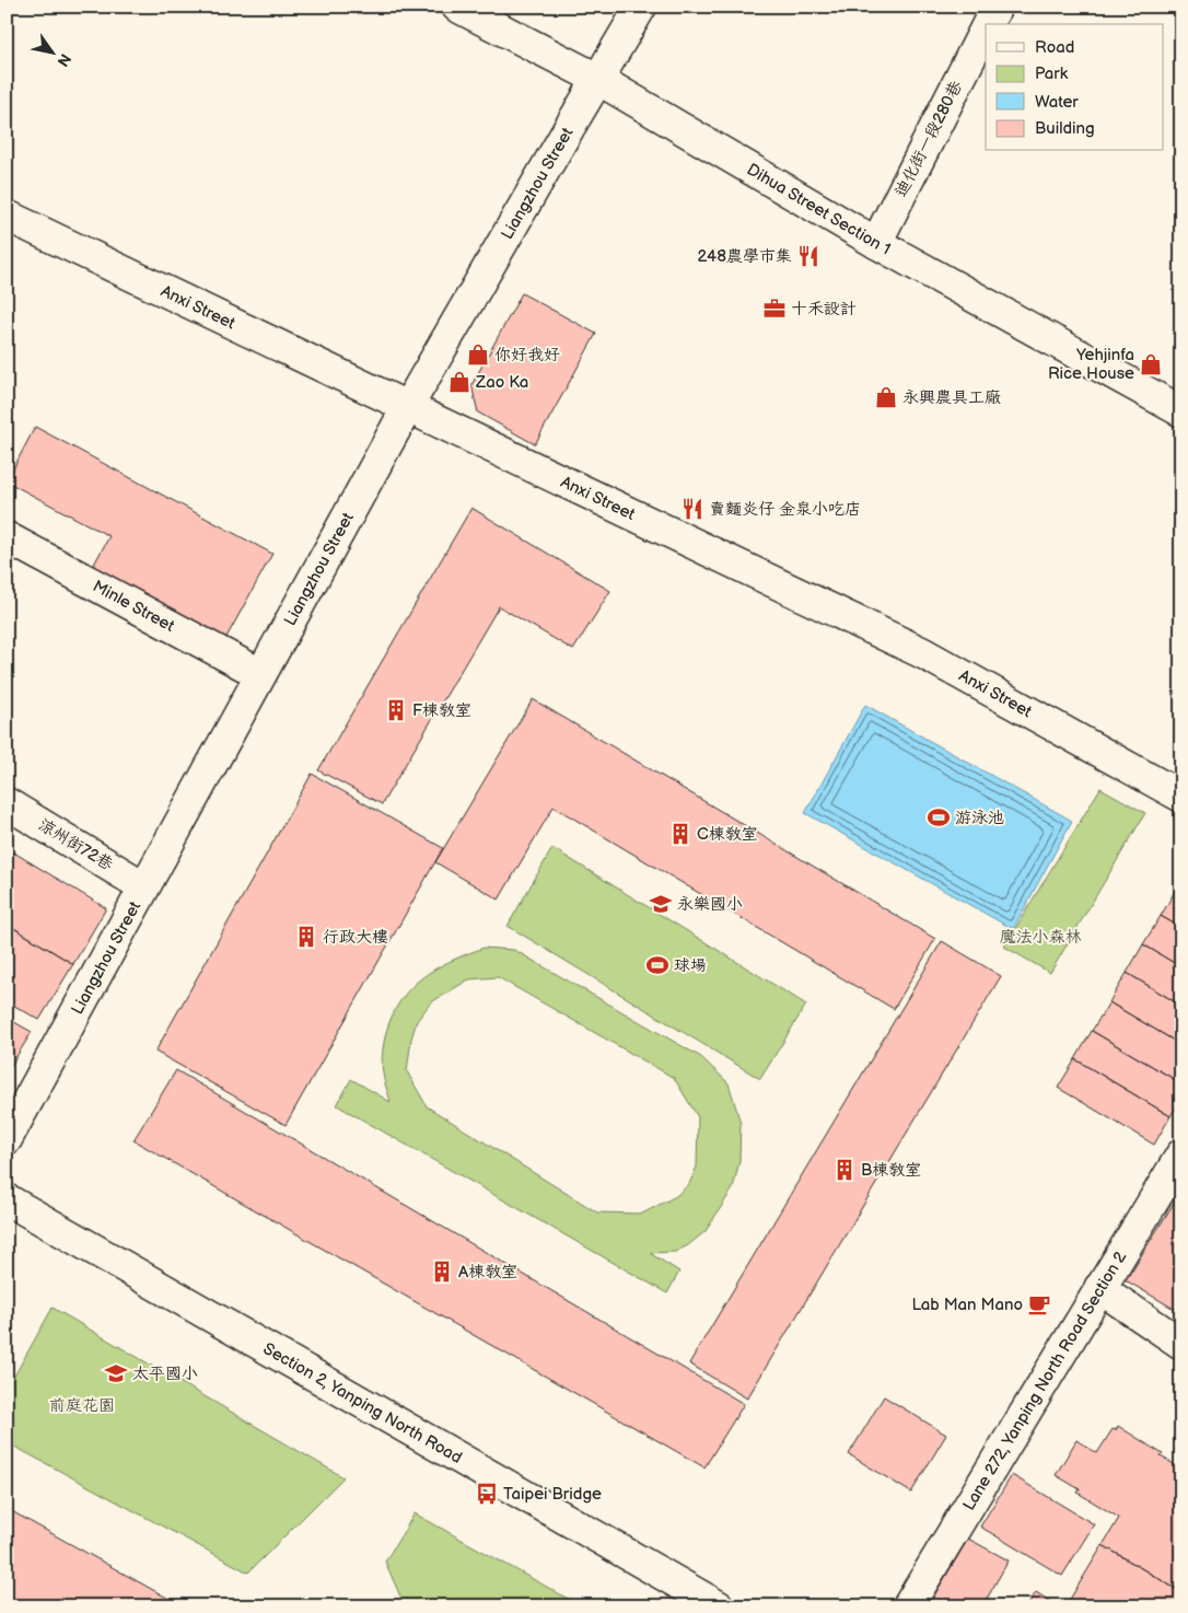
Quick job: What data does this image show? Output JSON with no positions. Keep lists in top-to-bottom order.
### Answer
{
  "streets": {
    "street": [
      "迪化街一段280巷",
      "Liangzhou Street",
      "Dihua Street Section 1",
      "Anxi Street",
      "Minle Street",
      "涼州街72巷",
      "Lane 272, Yanping North Road Section 2",
      "Section 2, Yanping North Road"
    ]
  },
  "crossings": [
    ["迪化街一段280巷", "Dihua Street Section 1"],
    ["Liangzhou Street", "Dihua Street Section 1"],
    ["Liangzhou Street", "Anxi Street"],
    ["Liangzhou Street", "Minle Street"],
    ["Liangzhou Street", "涼州街72巷"]
  ],
  "parks": ["魔法小森林", "前庭花園"],
  "places": {
    "restaurant": ["248農學市集", "賣麵炎仔 金泉小吃店"],
    "office": ["十禾設計"],
    "shop": [
      "你好我好",
      "Yehjinfa Rice House",
      "Zao Ka",
      "永興農具工廠"
    ],
    "building": [
      "F棟教室",
      "C棟教室",
      "行政大樓",
      "B棟教室",
      "A棟教室"
    ],
    "sports": ["游泳池", "球場"],
    "school or university": ["永樂國小", "太平國小"],
    "cafe": ["Lab Man Mano"],
    "bus stop": ["Taipei Bridge"]
  },
  "legend": [
    "Road",
    "Park",
    "Water",
    "Building"
  ],
  "north": "bottom right"
}
